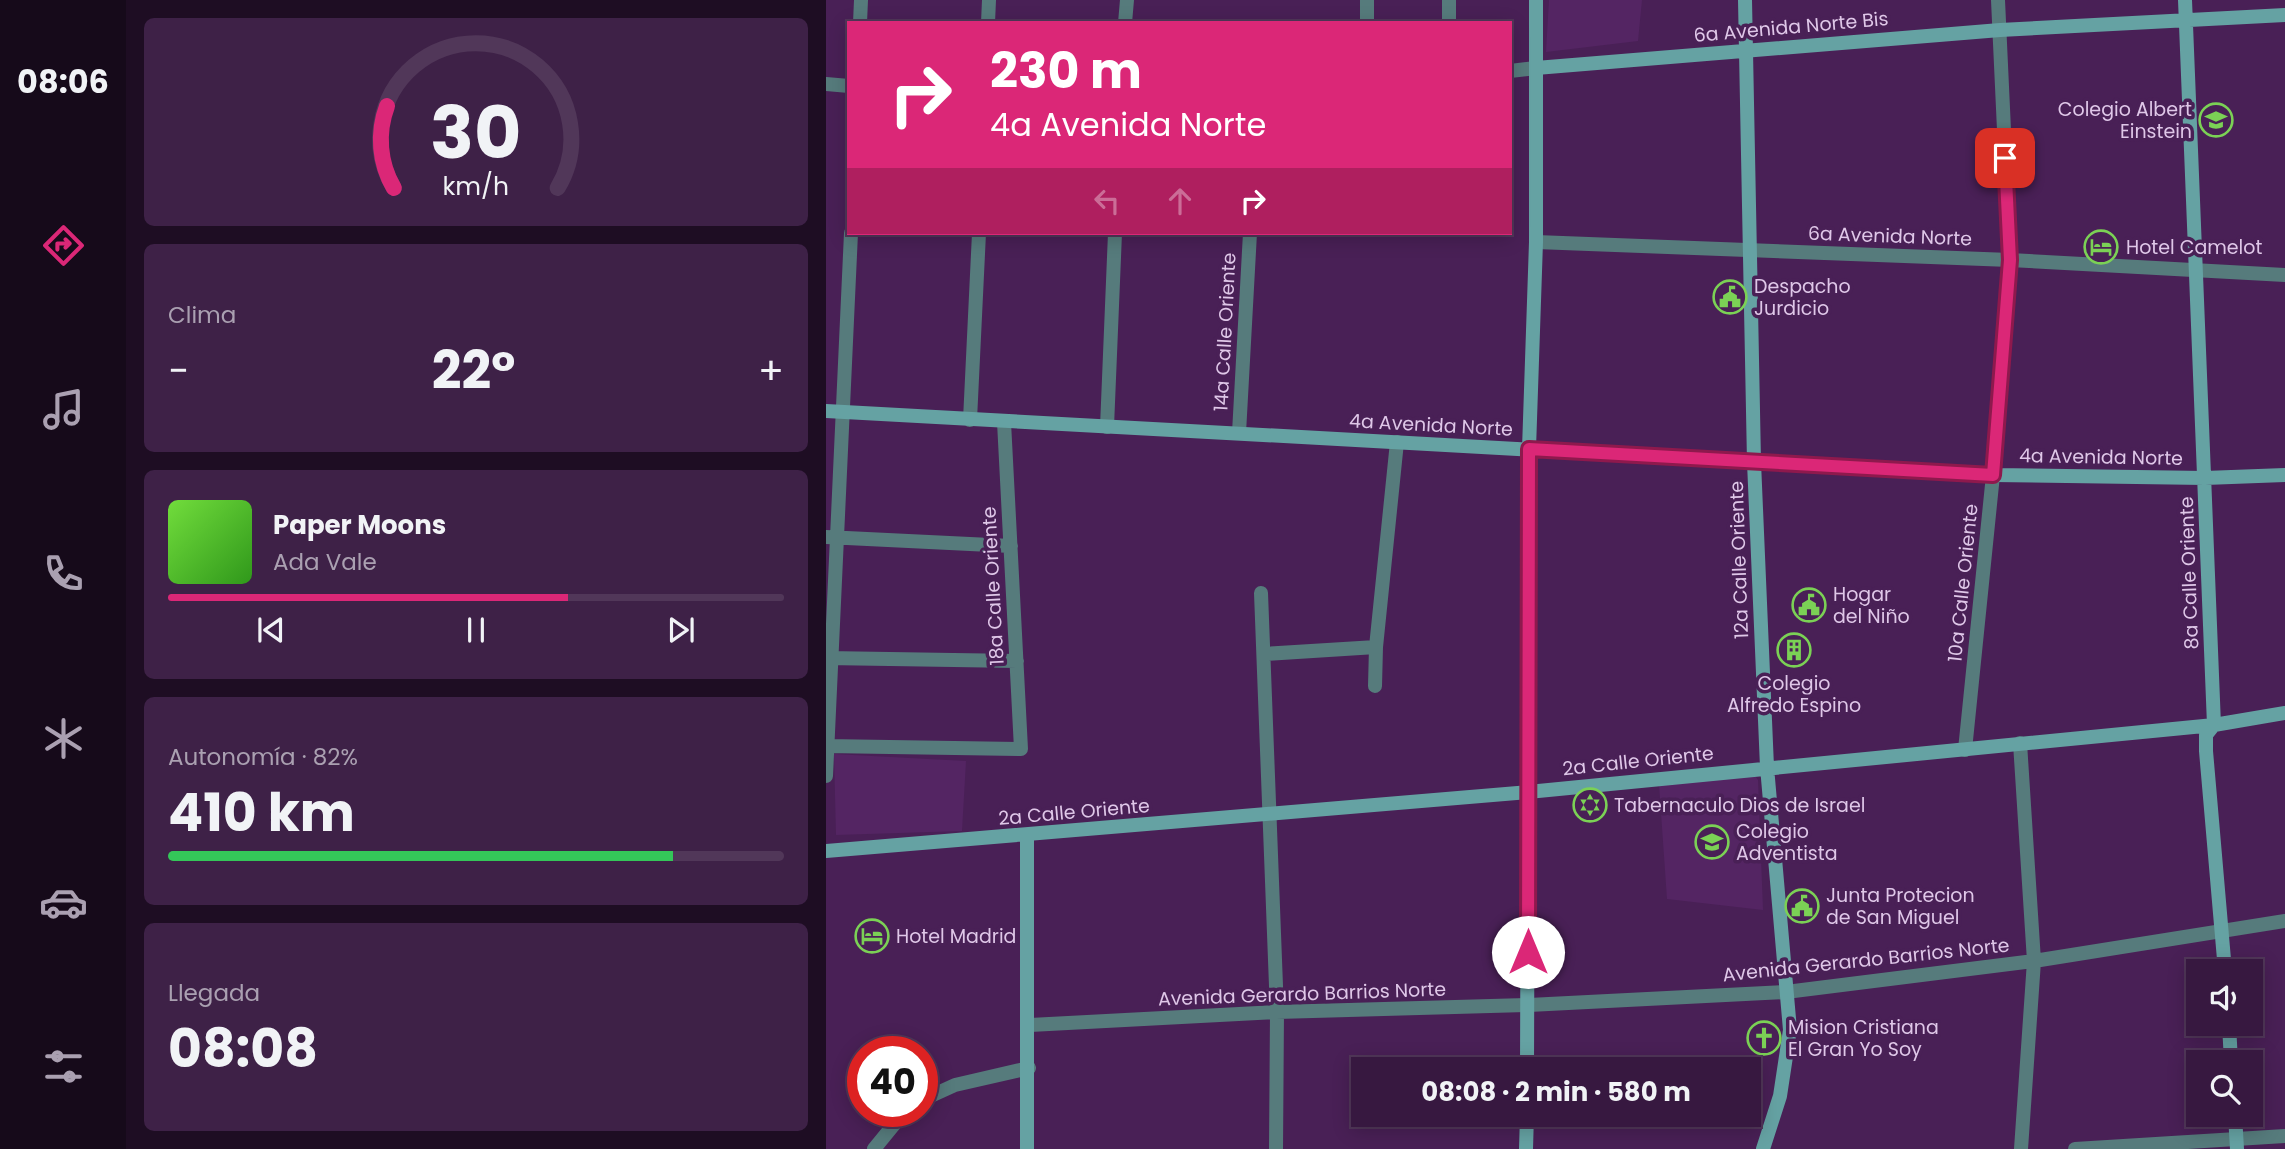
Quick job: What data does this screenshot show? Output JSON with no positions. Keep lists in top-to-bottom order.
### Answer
{
  "streets": {
    "street": [
      "6a Avenida Norte Bis",
      "6a Avenida Norte",
      "14a Calle Oriente",
      "4a Avenida Norte",
      "12a Calle Oriente",
      "8a Calle Oriente",
      "10a Calle Oriente",
      "18a Calle Oriente",
      "2a Calle Oriente",
      "Avenida Gerardo Barrios Norte"
    ]
  },
  "crossings": [
    ["6a Avenida Norte Bis", "12a Calle Oriente"],
    ["6a Avenida Norte Bis", "8a Calle Oriente"],
    ["6a Avenida Norte Bis", "10a Calle Oriente"],
    ["6a Avenida Norte", "12a Calle Oriente"],
    ["6a Avenida Norte", "8a Calle Oriente"],
    ["6a Avenida Norte", "10a Calle Oriente"],
    ["14a Calle Oriente", "4a Avenida Norte"],
    ["4a Avenida Norte", "12a Calle Oriente"],
    ["4a Avenida Norte", "8a Calle Oriente"],
    ["4a Avenida Norte", "10a Calle Oriente"],
    ["4a Avenida Norte", "18a Calle Oriente"],
    ["12a Calle Oriente", "2a Calle Oriente"],
    ["12a Calle Oriente", "Avenida Gerardo Barrios Norte"],
    ["8a Calle Oriente", "2a Calle Oriente"],
    ["8a Calle Oriente", "Avenida Gerardo Barrios Norte"],
    ["10a Calle Oriente", "2a Calle Oriente"]
  ],
  "places": {
    "school or university": ["Colegio Albert Einstein", "Colegio Adventista"],
    "hotel": ["Hotel Camelot", "Hotel Madrid"],
    "public building": ["Despacho Jurdicio", "Hogar del Niño", "Junta Protecion de San Miguel"],
    "building": ["Colegio Alfredo Espino"],
    "synagogue": ["Tabernaculo Dios de Israel"],
    "church": ["Mision Cristiana El Gran Yo Soy"]
  },
  "page": {
    "tabs": "08:06",
    "turn": ["230 m", "4a Avenida Norte"],
    "tile": [
      "Clima",
      ["Autonomía · 82%", "410 km"],
      ["Llegada", "08:08"]
    ],
    "heat": ["−", "22°", "+"],
    "song": ["Paper Moons", "Ada Vale"],
    "limit": "40",
    "trip": "08:08 · 2 min · 580 m",
    "gauge": ["30", "km/h"]
  }
}
